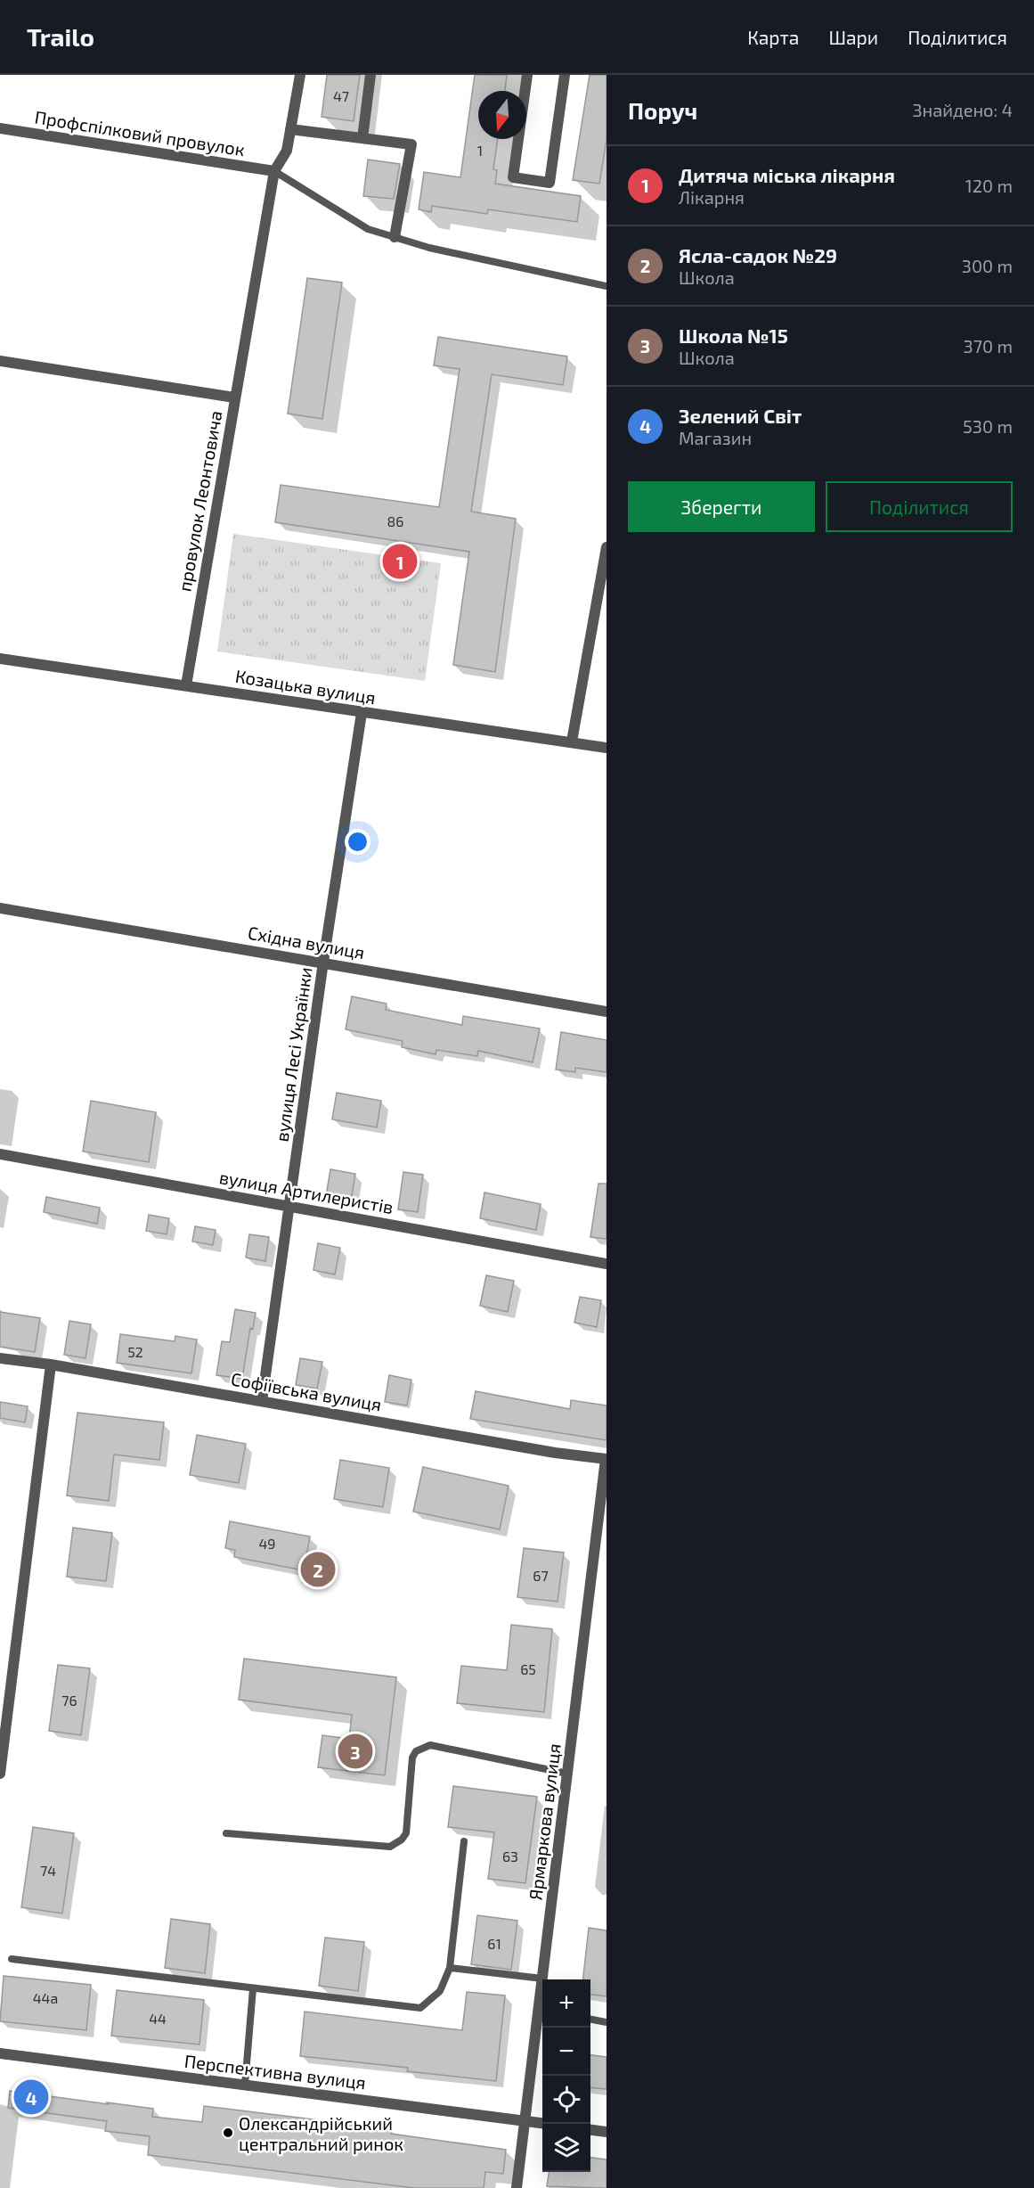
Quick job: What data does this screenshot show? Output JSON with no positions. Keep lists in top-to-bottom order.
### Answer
{
  "streets": {
    "street": [
      "Профспілковий провулок",
      "провулок Леонтовича",
      "Козацька вулиця",
      "Східна вулиця",
      "вулиця Лесі Українки",
      "вулиця Артилеристів",
      "Софіївська вулиця",
      "Ярмаркова вулиця",
      "Перспективна вулиця"
    ]
  },
  "crossings": [
    ["провулок Леонтовича", "Козацька вулиця"],
    ["Козацька вулиця", "вулиця Лесі Українки"],
    ["Східна вулиця", "вулиця Лесі Українки"],
    ["вулиця Лесі Українки", "вулиця Артилеристів"],
    ["вулиця Лесі Українки", "Софіївська вулиця"],
    ["Софіївська вулиця", "Ярмаркова вулиця"],
    ["Ярмаркова вулиця", "Перспективна вулиця"]
  ],
  "places": ["Олександрійський центральний ринок"],
  "house_numbers": [
    "47",
    "1",
    "86",
    "52",
    "49",
    "67",
    "65",
    "76",
    "63",
    "74",
    "61",
    "44а",
    "44"
  ],
  "north": "bottom",
  "page": {
    "header": "Trailo",
    "nav": ["Карта", "Шари", "Поділитися"],
    "heading": ["Поруч", "Знайдено: 4"],
    "list": [
      {
        "mark": "1",
        "name": "Дитяча міська лікарня",
        "note": "Лікарня",
        "value": "120 m"
      },
      {
        "mark": "2",
        "name": "Ясла-садок №29",
        "note": "Школа",
        "value": "300 m"
      },
      {
        "mark": "3",
        "name": "Школа №15",
        "note": "Школа",
        "value": "370 m"
      },
      {
        "mark": "4",
        "name": "Зелений Світ",
        "note": "Магазин",
        "value": "530 m"
      }
    ],
    "buttons": ["Зберегти", "Поділитися"],
    "pins": [
      "1",
      "2",
      "3",
      "4"
    ],
    "map_buttons": ["+", "−"]
  }
}
